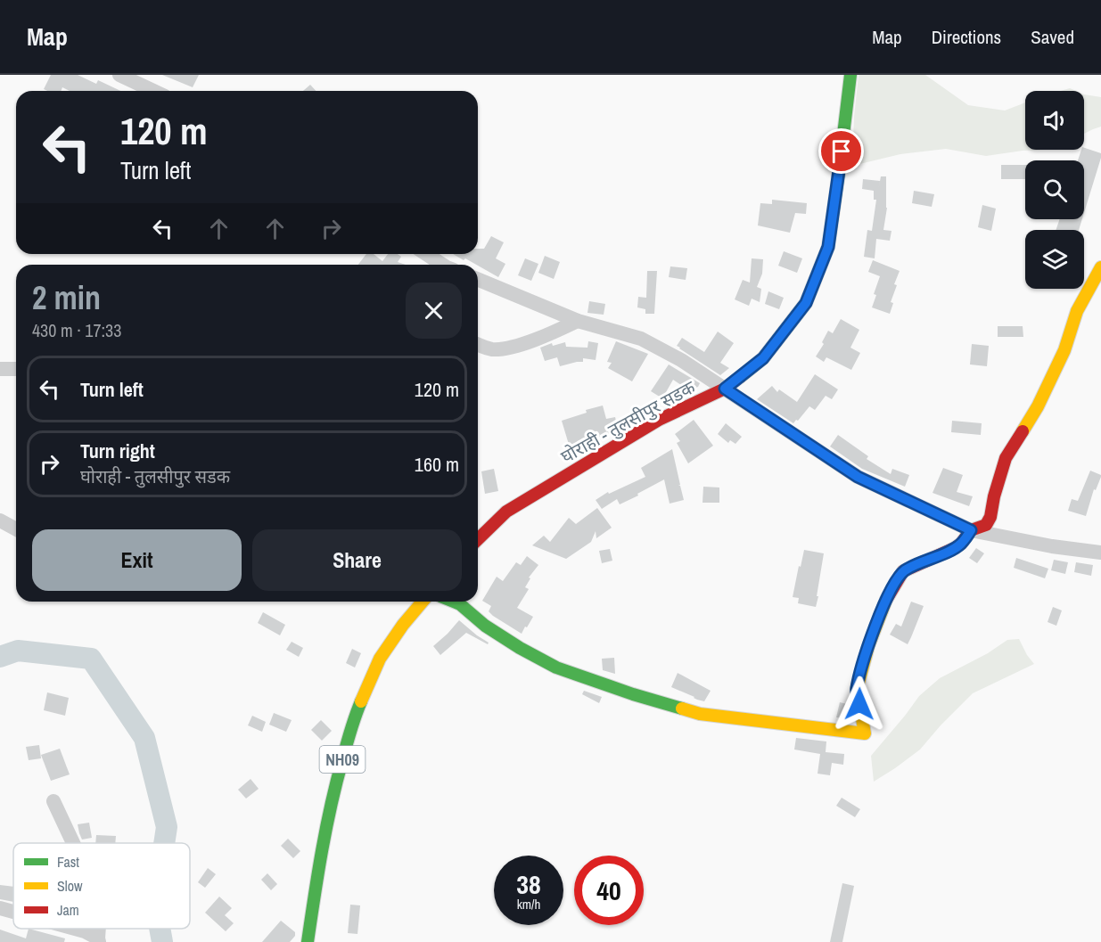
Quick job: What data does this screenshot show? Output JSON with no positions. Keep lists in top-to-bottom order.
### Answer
{
  "streets": {
    "main road": ["घोराही - तुलसीपुर सडक", "NH09"]
  },
  "legend": ["Fast", "Slow", "Jam"],
  "page": {
    "header": "Map",
    "nav": ["Map", "Directions", "Saved"],
    "turn": ["120 m", "Turn left"],
    "heading": ["2 min", "430 m · 17:33"],
    "list": [
      {
        "name": "Turn left",
        "value": "120 m"
      },
      {
        "name": "Turn right",
        "note": "घोराही - तुलसीपुर सडक",
        "value": "160 m"
      }
    ],
    "buttons": ["Exit", "Share"],
    "speed": "38 km/h",
    "limit": "40"
  }
}
